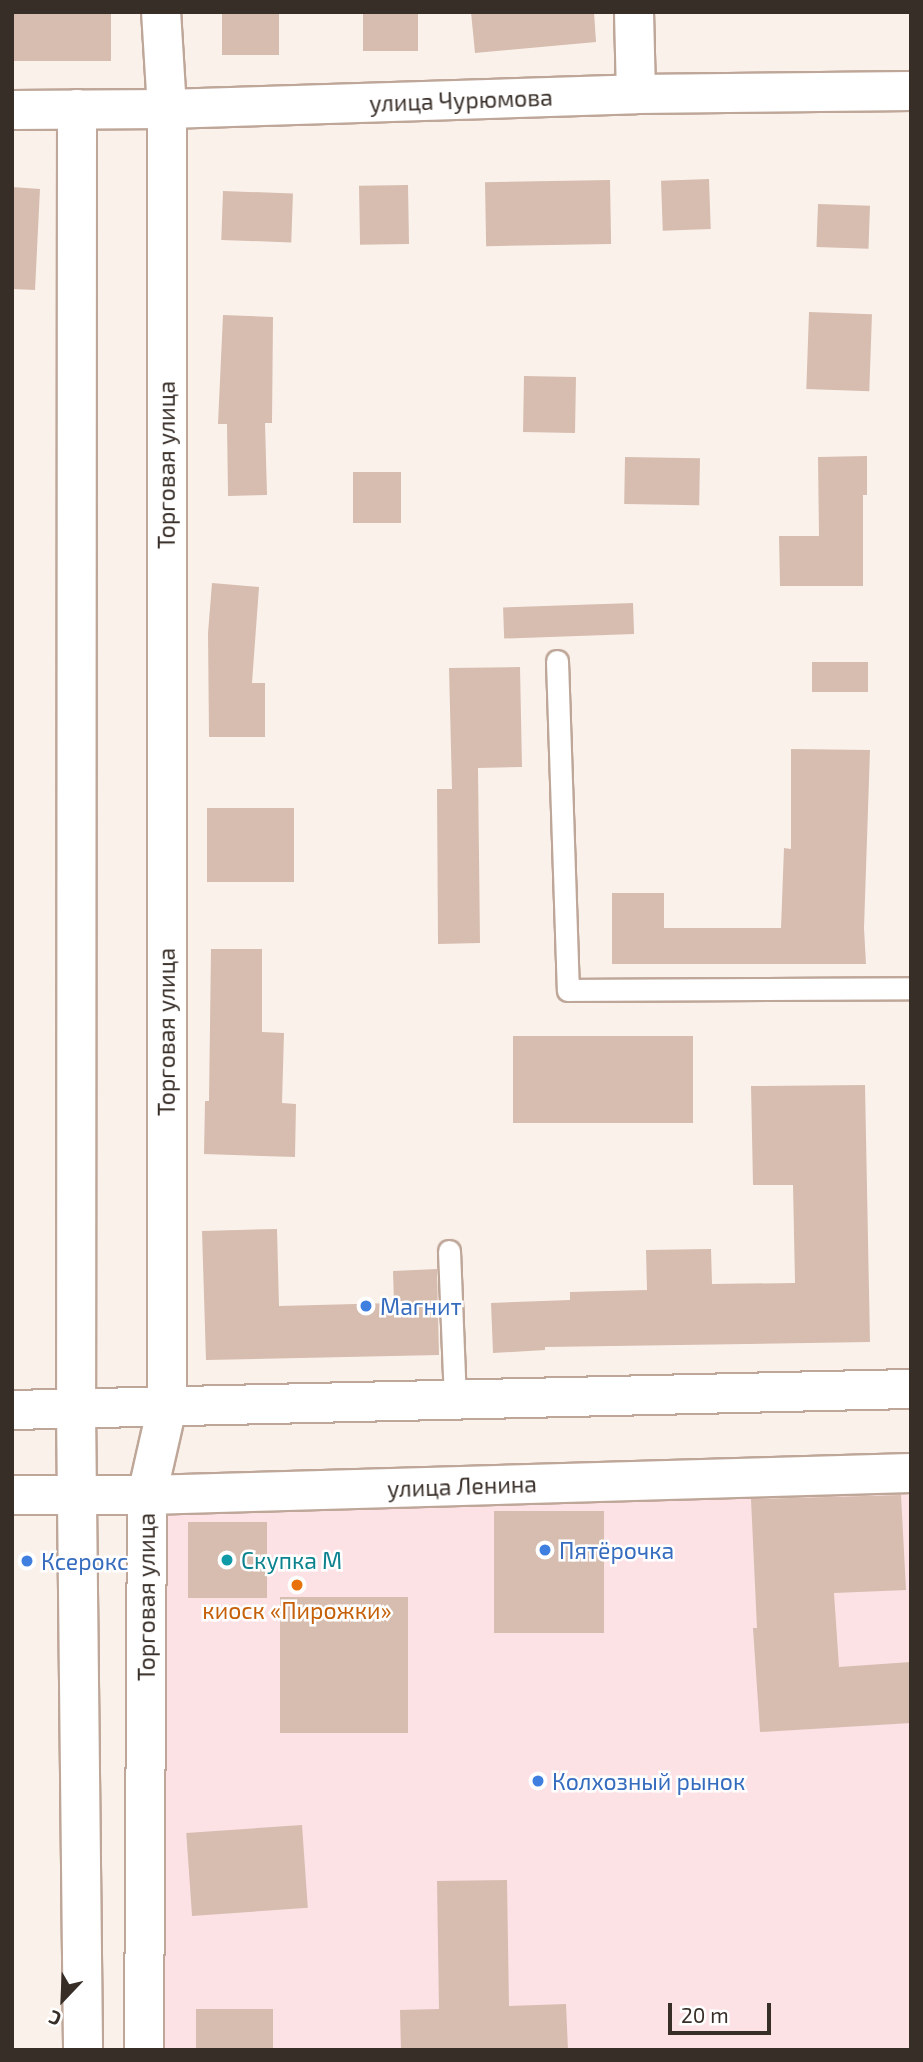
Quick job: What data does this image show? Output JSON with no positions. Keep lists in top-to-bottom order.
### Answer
{
  "streets": {
    "street": ["улица Чурюмова", "Торговая улица", "улица Ленина"]
  },
  "crossings": [
    ["улица Чурюмова", "Торговая улица"],
    ["Торговая улица", "улица Ленина"]
  ],
  "places": [
    "Магнит",
    "Пятёрочка",
    "Скупка М",
    "Ксерокс",
    "киоск «Пирожки»",
    "Колхозный рынок"
  ],
  "scale_bar": "20 m",
  "north": "bottom left"
}
